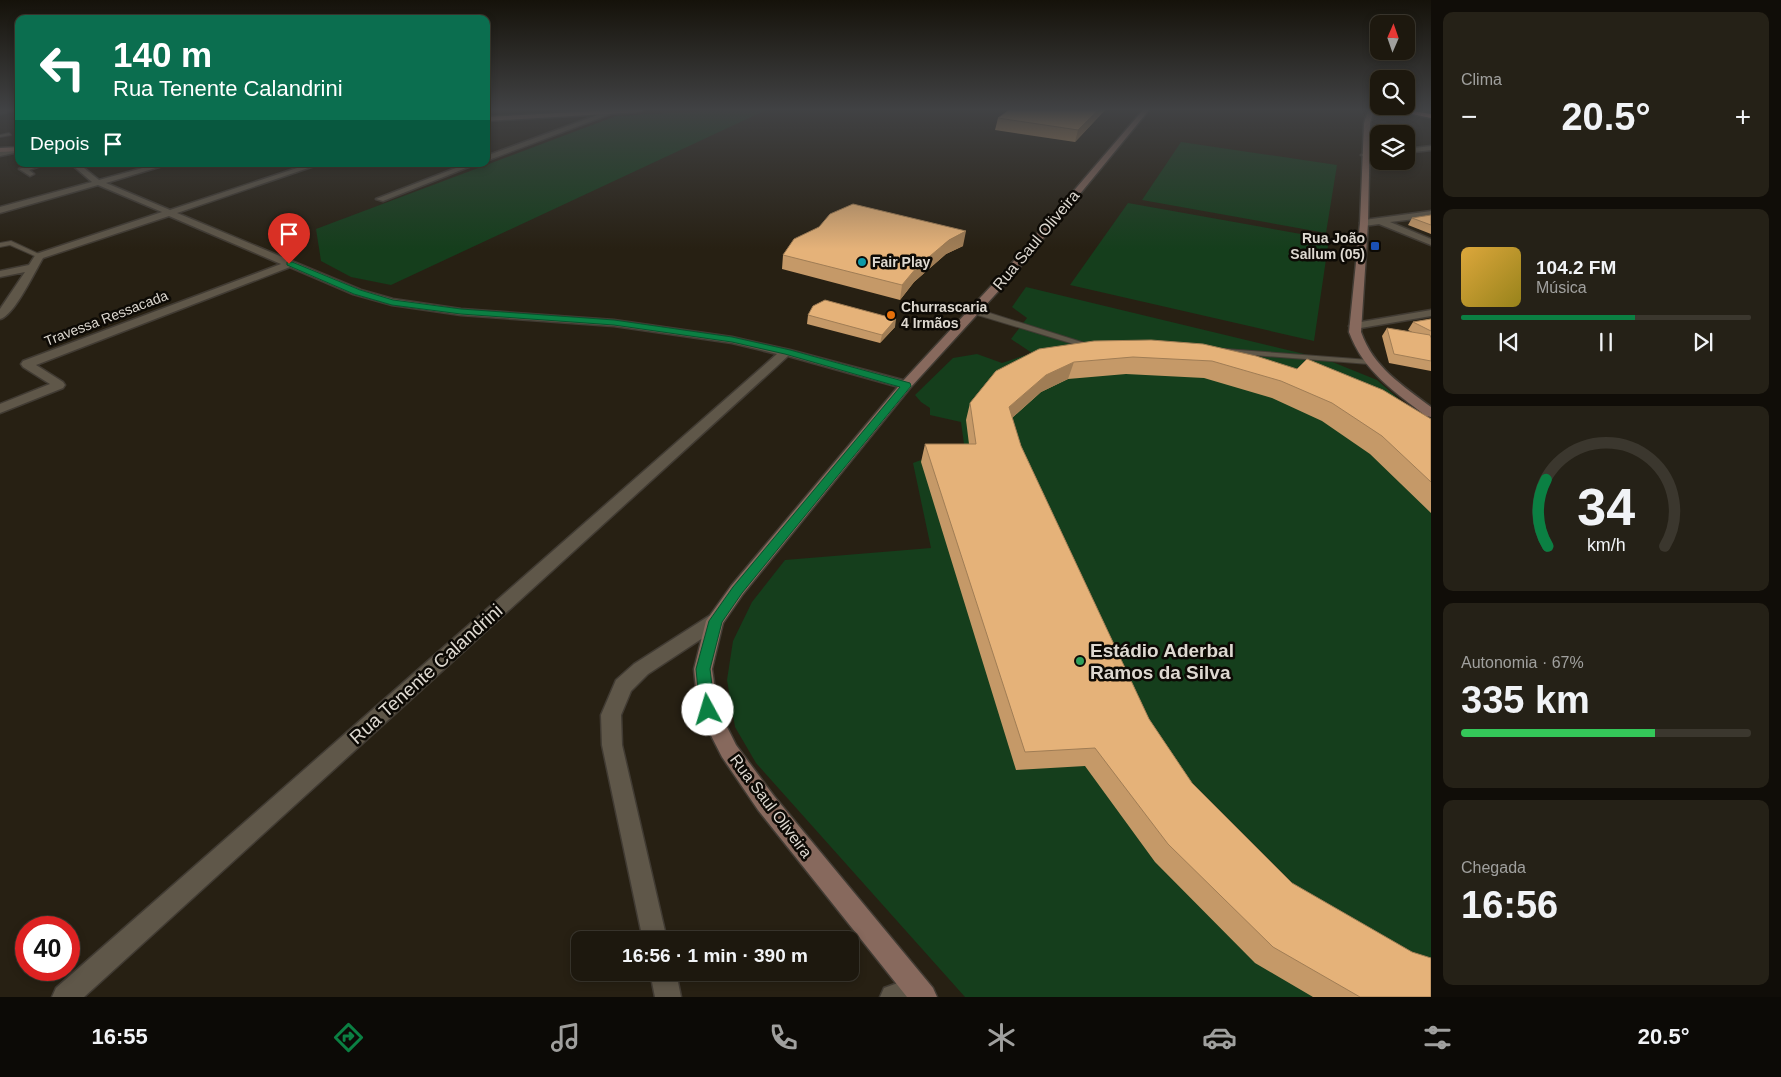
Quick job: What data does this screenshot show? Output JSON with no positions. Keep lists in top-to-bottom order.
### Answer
{
  "streets": {
    "street": ["Rua Saul Oliveira", "Travessa Ressacada", "Rua Tenente Calandrini"]
  },
  "places": {
    "transit": ["Rua João Sallum (05)"],
    "other": ["Fair Play", "Churrascaria 4 Irmãos", "Estádio Aderbal Ramos da Silva"]
  },
  "north": "top",
  "page": {
    "tile": [
      "Clima",
      ["Autonomia · 67%", "335 km"],
      ["Chegada", "16:56"]
    ],
    "turn": ["140 m", "Rua Tenente Calandrini"],
    "heat": ["−", "20.5°", "+"],
    "then": "Depois",
    "song": ["104.2 FM", "Música"],
    "limit": "40",
    "trip": "16:56 · 1 min · 390 m",
    "tabs": ["16:55", "20.5°"],
    "gauge": ["34", "km/h"]
  }
}
